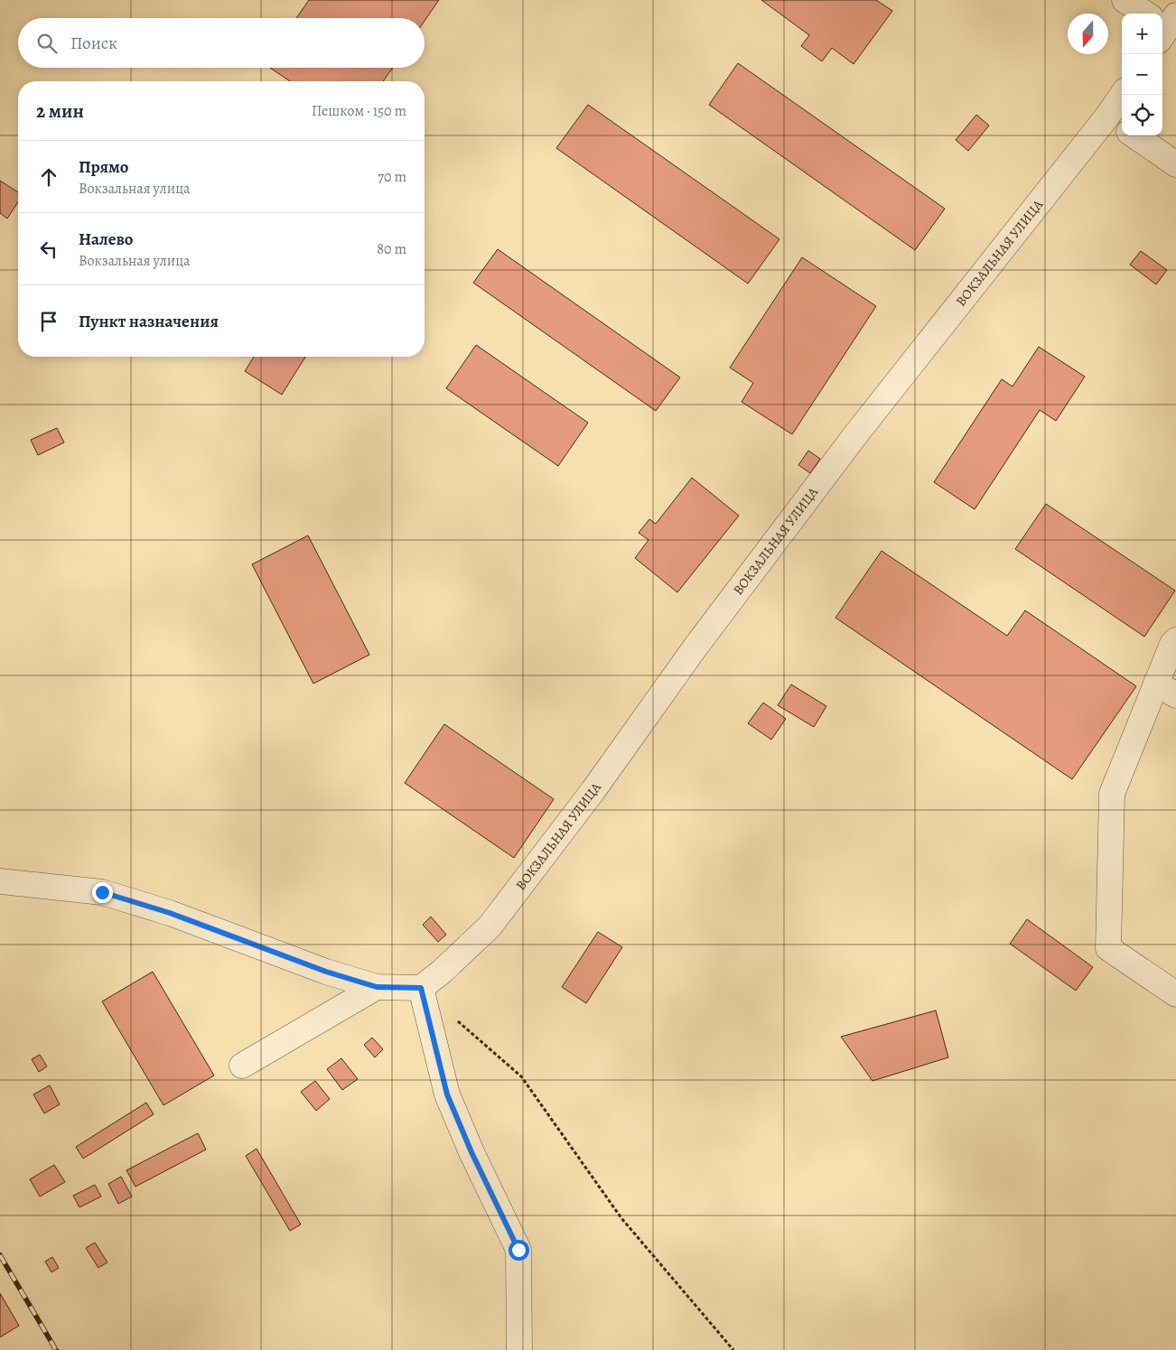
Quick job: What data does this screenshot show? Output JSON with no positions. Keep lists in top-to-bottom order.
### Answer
{
  "streets": {
    "street": ["ВОКЗАЛЬНАЯ УЛИЦА"]
  },
  "north": "bottom",
  "page": {
    "map_buttons": ["+", "−"],
    "search": "Поиск",
    "heading": ["2 мин", "Пешком · 150 m"],
    "list": [
      ["Прямо", "Вокзальная улица", "70 m"],
      ["Налево", "Вокзальная улица", "80 m"],
      "Пункт назначения"
    ]
  }
}
